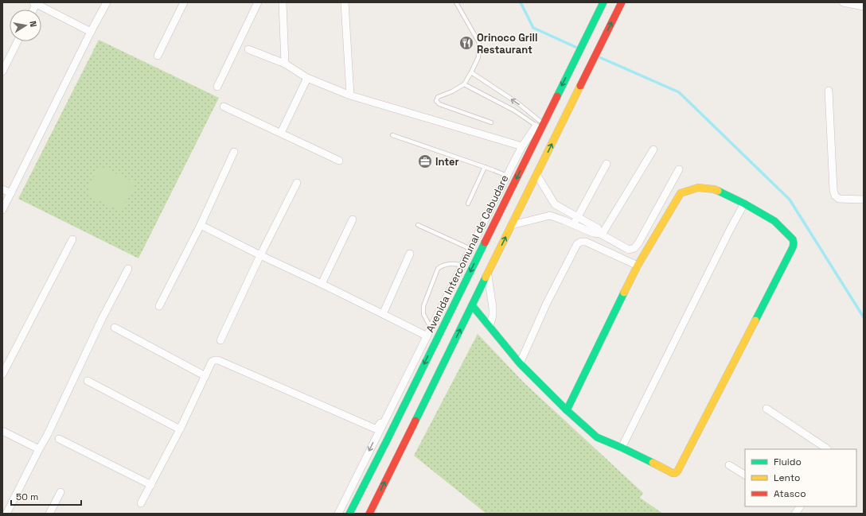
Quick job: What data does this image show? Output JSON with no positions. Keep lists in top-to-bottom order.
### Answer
{
  "streets": {
    "main road": ["Avenida Intercomunal de Cabudare"]
  },
  "places": {
    "restaurant": ["Orinoco Grill Restaurant"],
    "office": ["Inter"]
  },
  "legend": ["Fluido", "Lento", "Atasco"],
  "scale_bar": "50 m",
  "north": "right"
}
